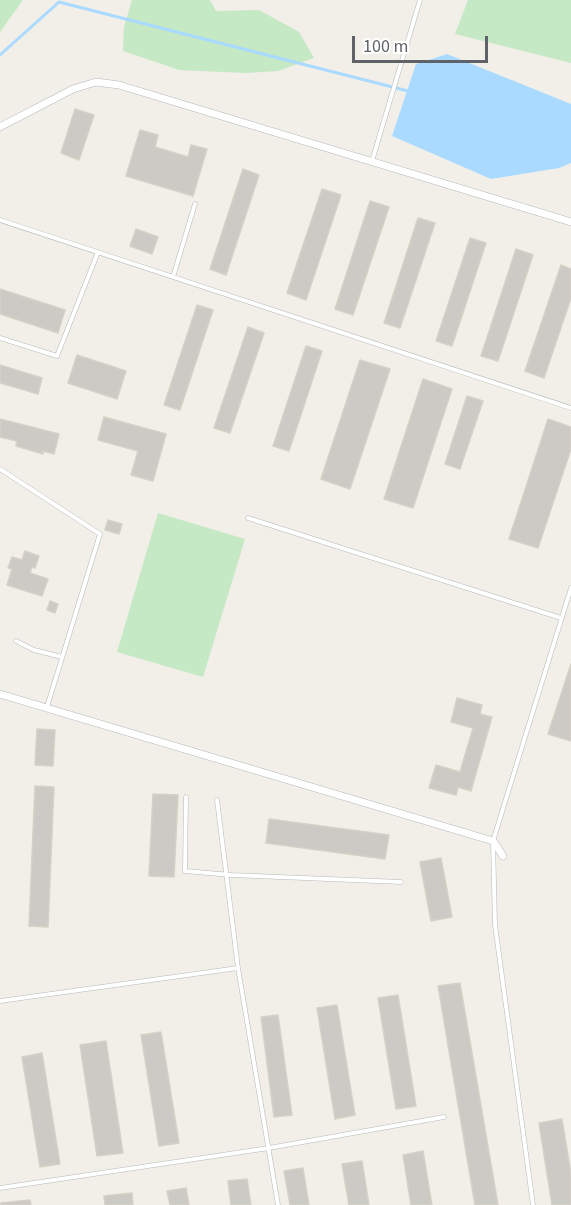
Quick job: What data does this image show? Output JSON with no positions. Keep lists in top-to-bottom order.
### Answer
{
  "scale_bar": "100 m"
}
